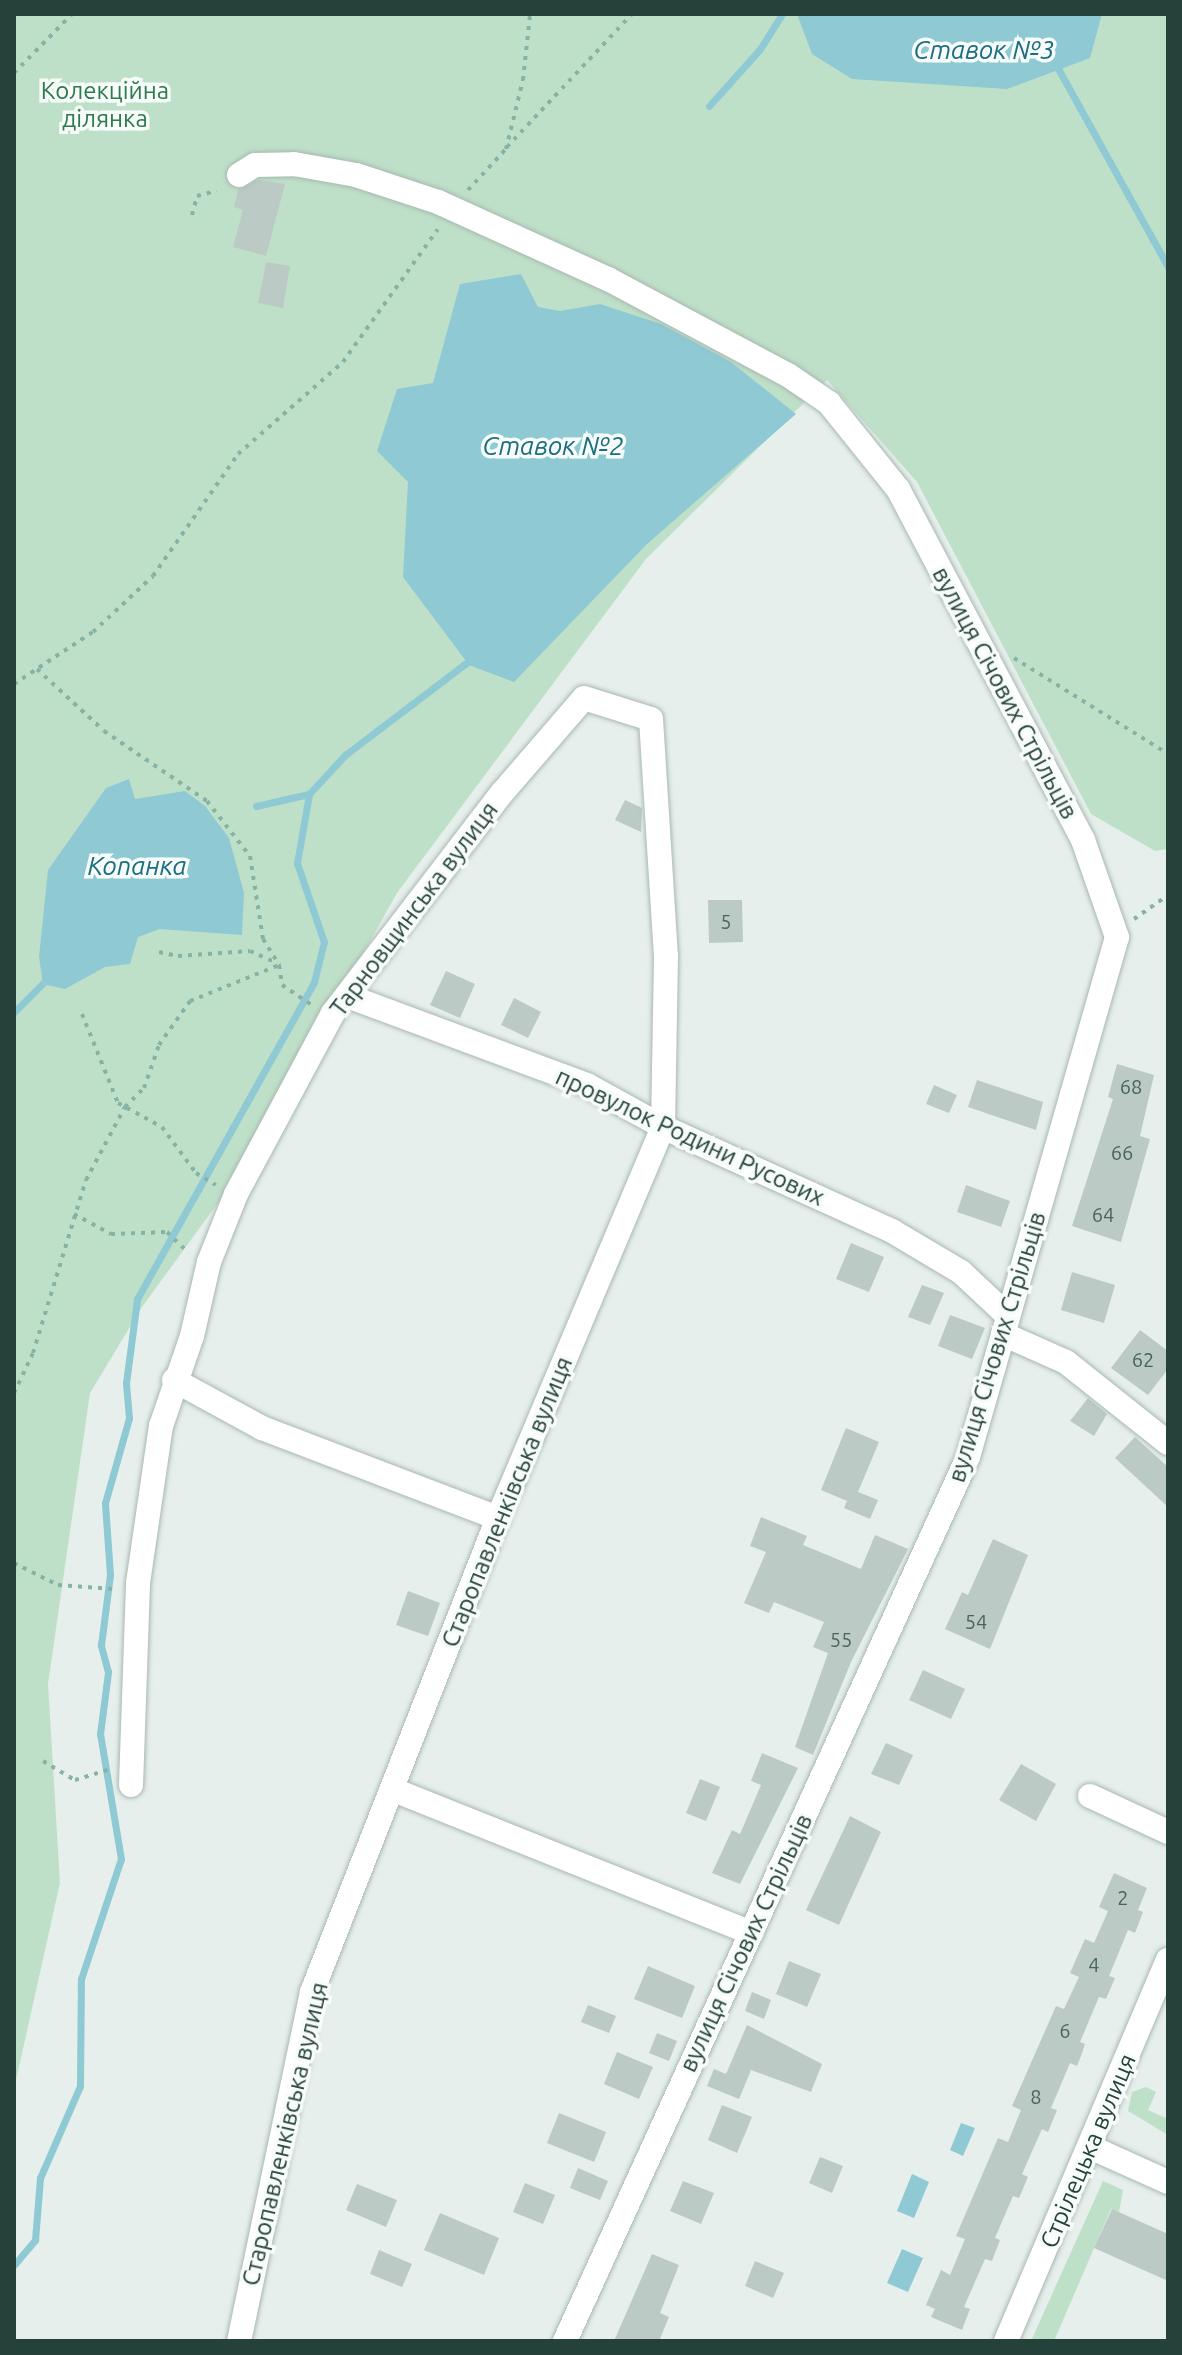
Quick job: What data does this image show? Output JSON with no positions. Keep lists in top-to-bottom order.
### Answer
{
  "streets": {
    "street": [
      "вулиця Січових Стрільців",
      "Тарновщинська вулиця",
      "провулок Родини Русових",
      "Старопавленківська вулиця",
      "Стрілецька вулиця"
    ]
  },
  "crossings": [
    ["вулиця Січових Стрільців", "провулок Родини Русових"],
    ["Тарновщинська вулиця", "провулок Родини Русових"],
    ["Тарновщинська вулиця", "Старопавленківська вулиця"],
    ["провулок Родини Русових", "Старопавленківська вулиця"]
  ],
  "water": ["Ставок №3", "Ставок №2", "Копанка"],
  "parks": ["Колекційна ділянка"],
  "house_numbers": [
    "5",
    "68",
    "66",
    "64",
    "62",
    "54",
    "55",
    "2",
    "4",
    "6",
    "8"
  ]
}
